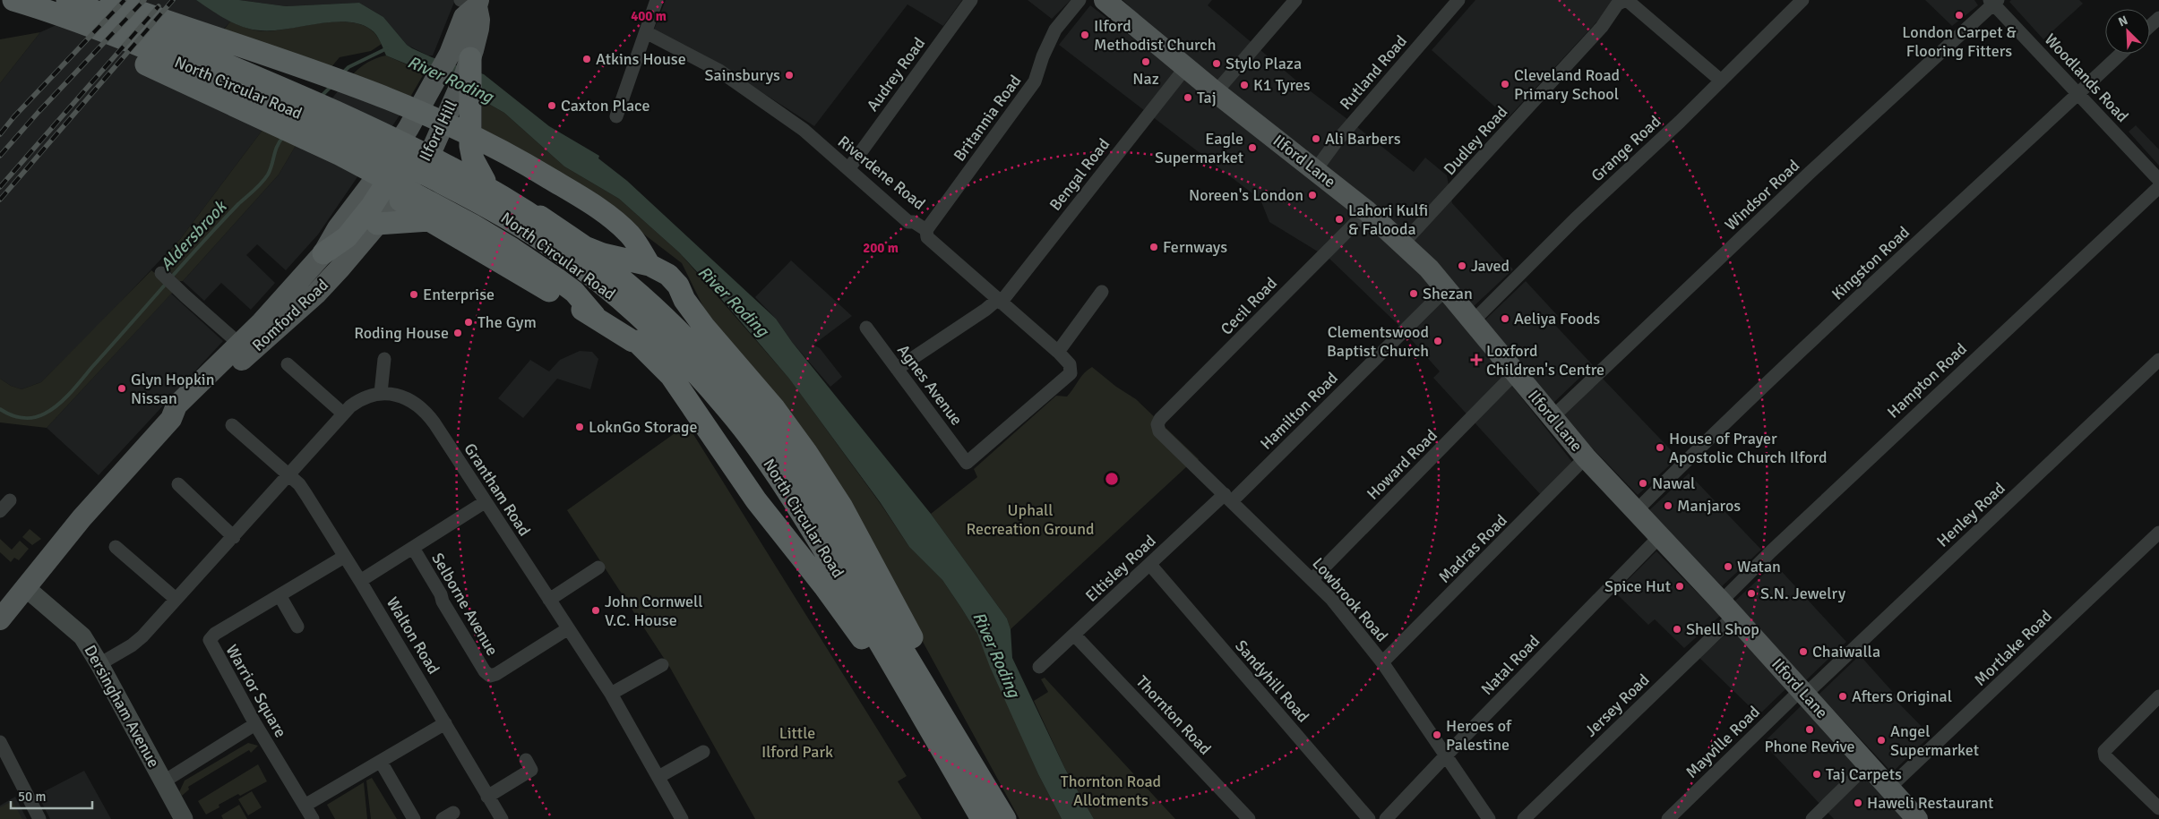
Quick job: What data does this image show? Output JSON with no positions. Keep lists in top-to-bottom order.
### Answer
{
  "streets": {
    "highway": ["North Circular Road"],
    "main road": [
      "Ilford Hill",
      "Ilford Lane",
      "Romford Road",
      "Dersingham Avenue"
    ],
    "street": [
      "Rutland Road",
      "Audrey Road",
      "Woodlands Road",
      "Britannia Road",
      "Dudley Road",
      "Grange Road",
      "Riverdene Road",
      "Bengal Road",
      "Windsor Road",
      "Kingston Road",
      "Cecil Road",
      "Hampton Road",
      "Agnes Avenue",
      "Hamilton Road",
      "Howard Road",
      "Grantham Road",
      "Henley Road",
      "Madras Road",
      "Eltisley Road",
      "Lowbrook Road",
      "Selborne Avenue",
      "Walton Road",
      "Mortlake Road",
      "Natal Road",
      "Sandyhill Road",
      "Warrior Square",
      "Jersey Road",
      "Thornton Road",
      "Mayville Road"
    ]
  },
  "crossings": [
    ["Rutland Road", "Ilford Lane"],
    ["Audrey Road", "Riverdene Road"],
    ["Woodlands Road", "Windsor Road"],
    ["Woodlands Road", "Kingston Road"],
    ["Britannia Road", "Riverdene Road"],
    ["Ilford Hill", "Romford Road"],
    ["Dudley Road", "Ilford Lane"],
    ["Grange Road", "Ilford Lane"],
    ["Ilford Lane", "Bengal Road"],
    ["Ilford Lane", "Windsor Road"],
    ["Ilford Lane", "Kingston Road"],
    ["Ilford Lane", "Cecil Road"],
    ["Ilford Lane", "Hampton Road"],
    ["Ilford Lane", "Hamilton Road"],
    ["Ilford Lane", "Howard Road"],
    ["Ilford Lane", "Henley Road"],
    ["Ilford Lane", "Madras Road"],
    ["Ilford Lane", "Mortlake Road"],
    ["Ilford Lane", "Natal Road"],
    ["Ilford Lane", "Jersey Road"],
    ["Ilford Lane", "Mayville Road"],
    ["Riverdene Road", "Bengal Road"],
    ["Riverdene Road", "Agnes Avenue"],
    ["Bengal Road", "Agnes Avenue"],
    ["Cecil Road", "Lowbrook Road"],
    ["Romford Road", "Dersingham Avenue"],
    ["Hampton Road", "Jersey Road"],
    ["Hamilton Road", "Eltisley Road"],
    ["Hamilton Road", "Lowbrook Road"],
    ["Howard Road", "Lowbrook Road"],
    ["Grantham Road", "Selborne Avenue"],
    ["Henley Road", "Mayville Road"],
    ["Madras Road", "Lowbrook Road"],
    ["Eltisley Road", "Lowbrook Road"],
    ["Eltisley Road", "Sandyhill Road"],
    ["Eltisley Road", "Thornton Road"],
    ["Lowbrook Road", "Natal Road"],
    ["Selborne Avenue", "Walton Road"],
    ["Walton Road", "Warrior Square"]
  ],
  "water": ["River Roding", "Aldersbrook"],
  "parks": ["Uphall Recreation Ground", "Little Ilford Park", "Thornton Road Allotments"],
  "places": {
    "other": [
      "London Carpet & Flooring Fitters",
      "Ilford Methodist Church",
      "Atkins House",
      "Naz",
      "Stylo Plaza",
      "Sainsburys",
      "Cleveland Road Primary School",
      "K1 Tyres",
      "Taj",
      "Caxton Place",
      "Ali Barbers",
      "Eagle Supermarket",
      "Noreen's London",
      "Lahori Kulfi & Falooda",
      "Fernways",
      "Javed",
      "Shezan",
      "Enterprise",
      "Aeliya Foods",
      "The Gym",
      "Roding House",
      "Clementswood Baptist Church",
      "Glyn Hopkin Nissan",
      "LoknGo Storage",
      "House of Prayer Apostolic Church Ilford",
      "Nawal",
      "Manjaros",
      "Watan",
      "Spice Hut",
      "S.N. Jewelry",
      "John Cornwell V.C. House",
      "Shell Shop",
      "Chaiwalla",
      "Afters Original",
      "Phone Revive",
      "Heroes of Palestine",
      "Angel Supermarket",
      "Taj Carpets",
      "Haweli Restaurant"
    ],
    "health": ["Loxford Children's Centre"]
  },
  "scale_bar": "50 m",
  "north": "top left",
  "rings": ["400 m", "200 m"]
}
